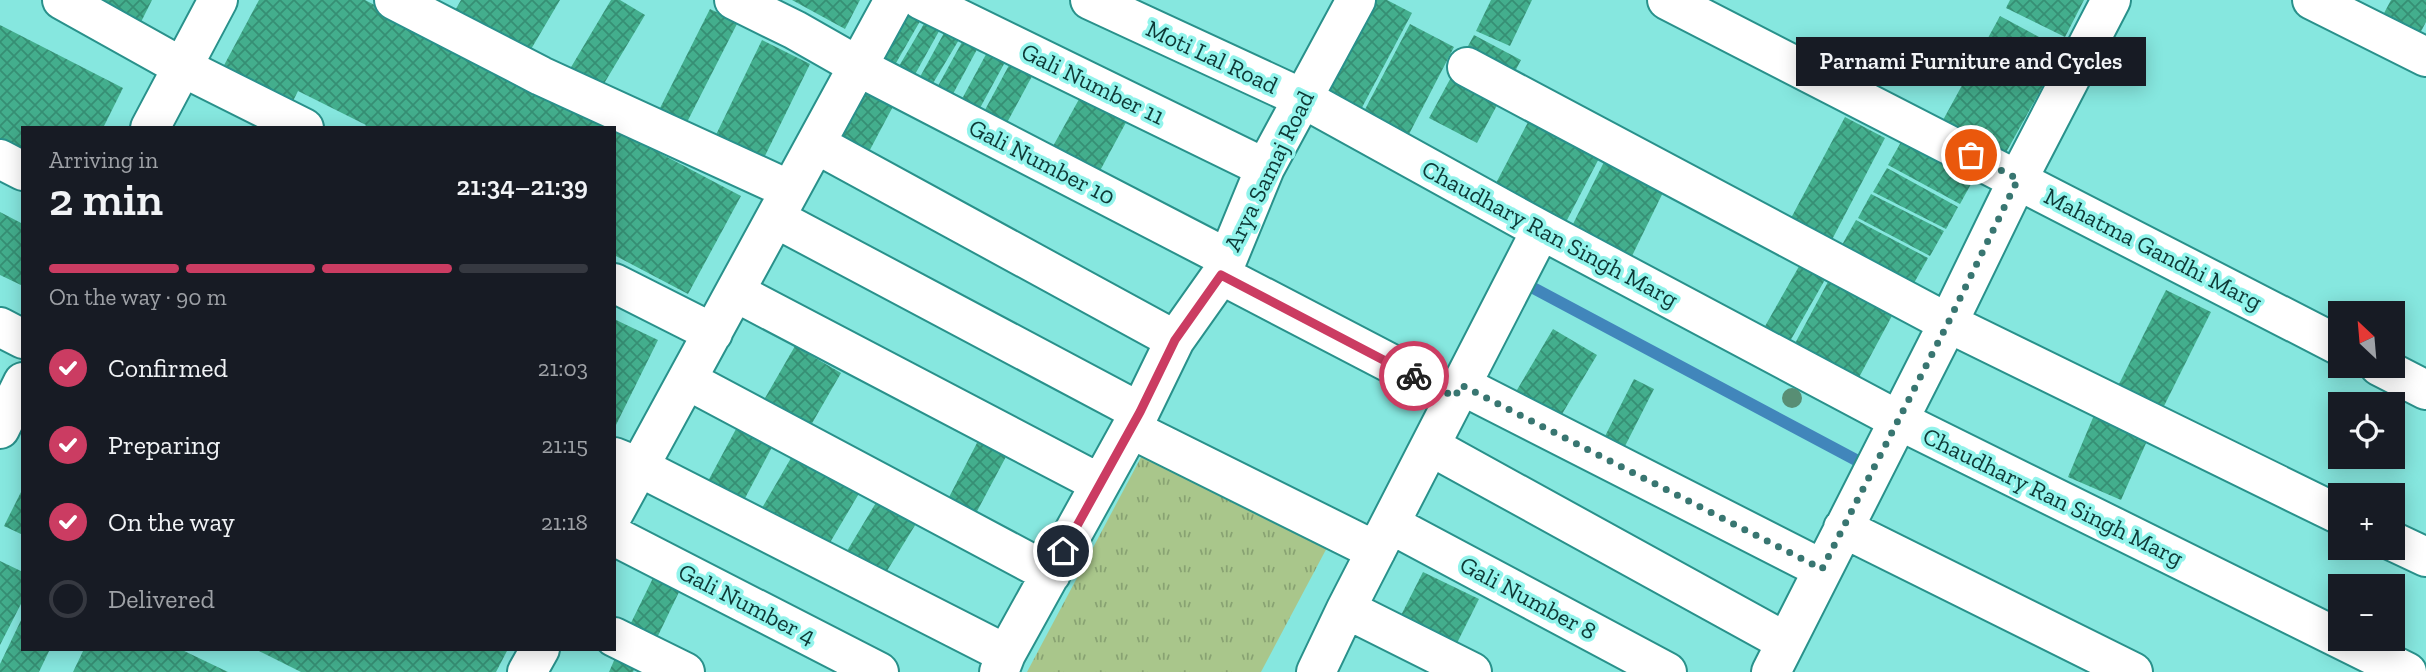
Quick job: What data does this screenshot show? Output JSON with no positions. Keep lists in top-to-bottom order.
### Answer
{
  "streets": {
    "street": [
      "Moti Lal Road",
      "Gali Number 11",
      "Gali Number 10",
      "Arya Samaj Road",
      "Chaudhary Ran Singh Marg",
      "Mahatma Gandhi Marg",
      "Gali Number 8",
      "Gali Number 4"
    ]
  },
  "crossings": [
    ["Moti Lal Road", "Arya Samaj Road"],
    ["Moti Lal Road", "Chaudhary Ran Singh Marg"],
    ["Gali Number 11", "Arya Samaj Road"],
    ["Gali Number 10", "Arya Samaj Road"],
    ["Arya Samaj Road", "Gali Number 8"]
  ],
  "places": ["Parnami Furniture and Cycles"],
  "north": "top left",
  "page": {
    "bubble": "Parnami Furniture and Cycles",
    "heading": ["2 min", "Arriving in", "21:34–21:39"],
    "bar": "On the way · 90 m",
    "map_buttons": ["+", "−"],
    "list": [
      ["Confirmed", "21:03"],
      ["Preparing", "21:15"],
      ["On the way", "21:18"],
      "Delivered"
    ]
  }
}
